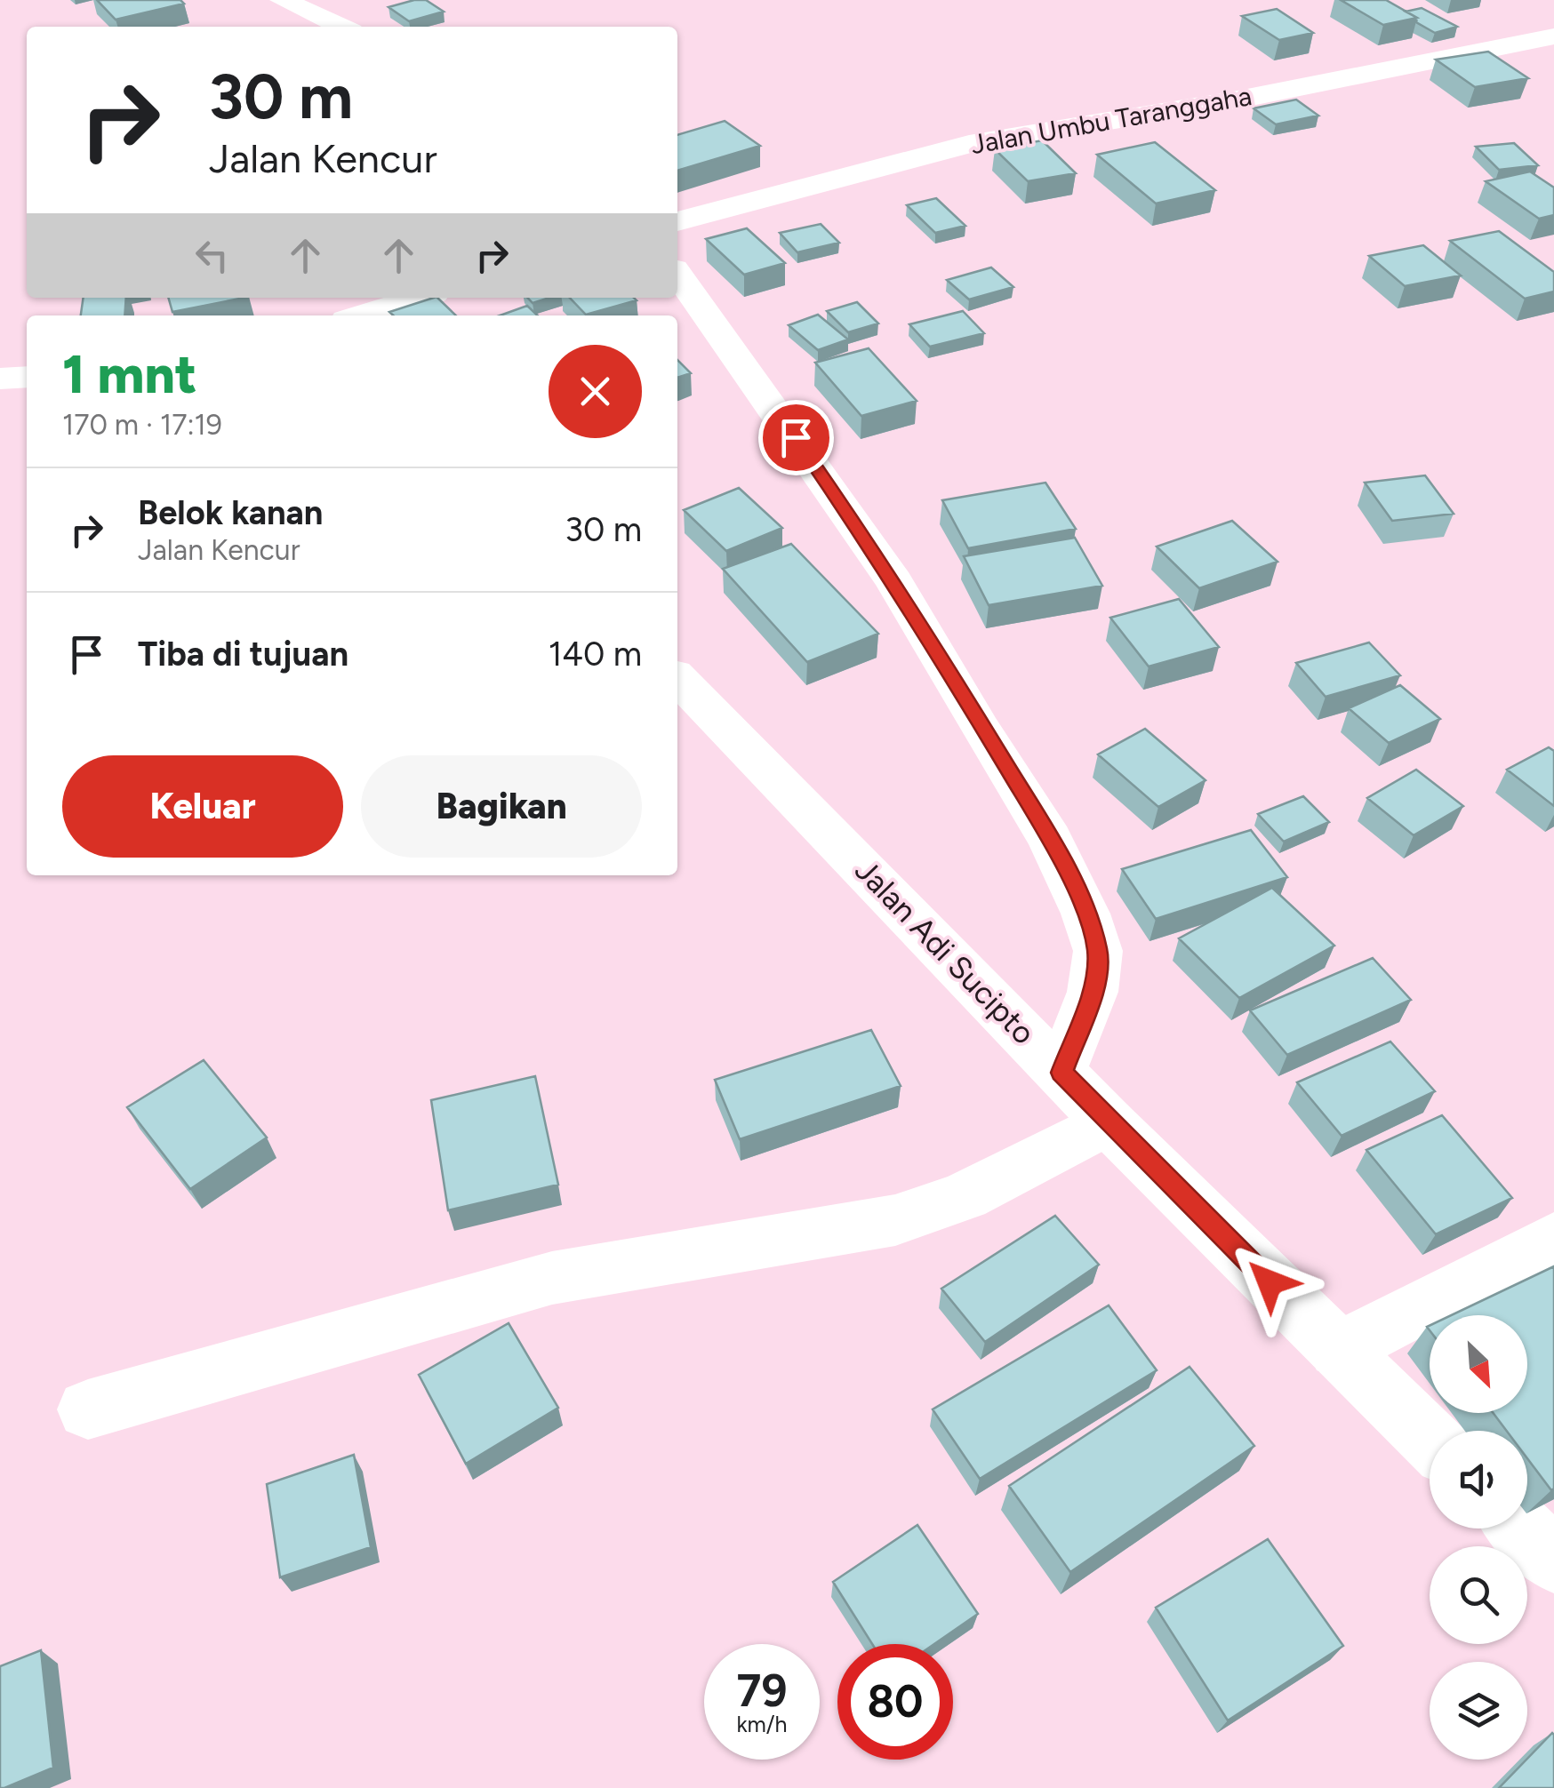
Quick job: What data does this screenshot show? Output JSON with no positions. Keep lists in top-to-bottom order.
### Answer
{
  "streets": {
    "main road": ["Jalan Umbu Taranggaha", "Jalan Adi Sucipto"]
  },
  "north": "bottom right",
  "page": {
    "turn": ["30 m", "Jalan Kencur"],
    "heading": ["1 mnt", "170 m · 17:19"],
    "list": [
      {
        "name": "Belok kanan",
        "note": "Jalan Kencur",
        "value": "30 m"
      },
      {
        "name": "Tiba di tujuan",
        "value": "140 m"
      }
    ],
    "buttons": ["Keluar", "Bagikan"],
    "speed": "79 km/h",
    "limit": "80"
  }
}
